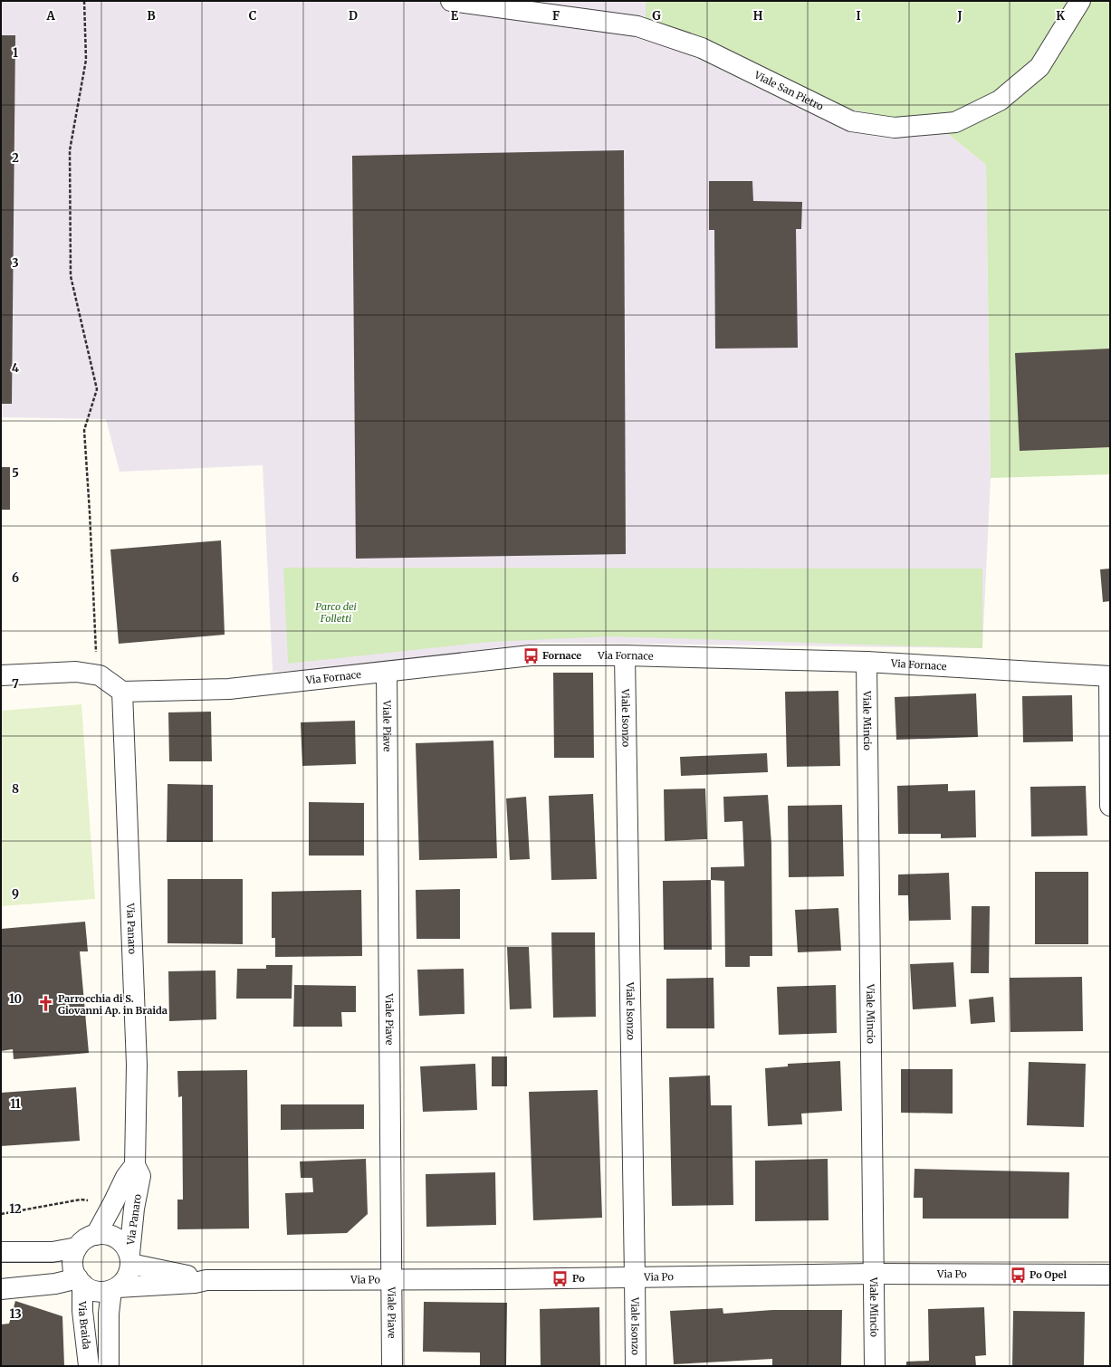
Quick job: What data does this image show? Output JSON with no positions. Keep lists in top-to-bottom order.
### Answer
{
  "streets": {
    "street": [
      "Viale San Pietro",
      "Via Fornace",
      "Viale Isonzo",
      "Viale Mincio",
      "Viale Piave",
      "Via Panaro",
      "Via Po",
      "Via Braida"
    ]
  },
  "crossings": [
    ["Via Fornace", "Viale Isonzo"],
    ["Via Fornace", "Viale Mincio"],
    ["Via Fornace", "Viale Piave"],
    ["Via Fornace", "Via Panaro"],
    ["Viale Isonzo", "Via Po"],
    ["Viale Mincio", "Via Po"],
    ["Viale Piave", "Via Po"],
    ["Via Panaro", "Via Po"],
    ["Via Panaro", "Via Braida"],
    ["Via Po", "Via Braida"]
  ],
  "parks": ["Parco dei Folletti"],
  "places": {
    "bus stop": ["Fornace", "Po Opel", "Po"],
    "church": ["Parrocchia di S. Giovanni Ap. in Braida"]
  },
  "grid": {
    "columns": [
      "A",
      "B",
      "C",
      "D",
      "E",
      "F",
      "G",
      "H",
      "I",
      "J",
      "K"
    ],
    "rows": [
      "1",
      "2",
      "3",
      "4",
      "5",
      "6",
      "7",
      "8",
      "9",
      "10",
      "11",
      "12",
      "13"
    ]
  }
}
